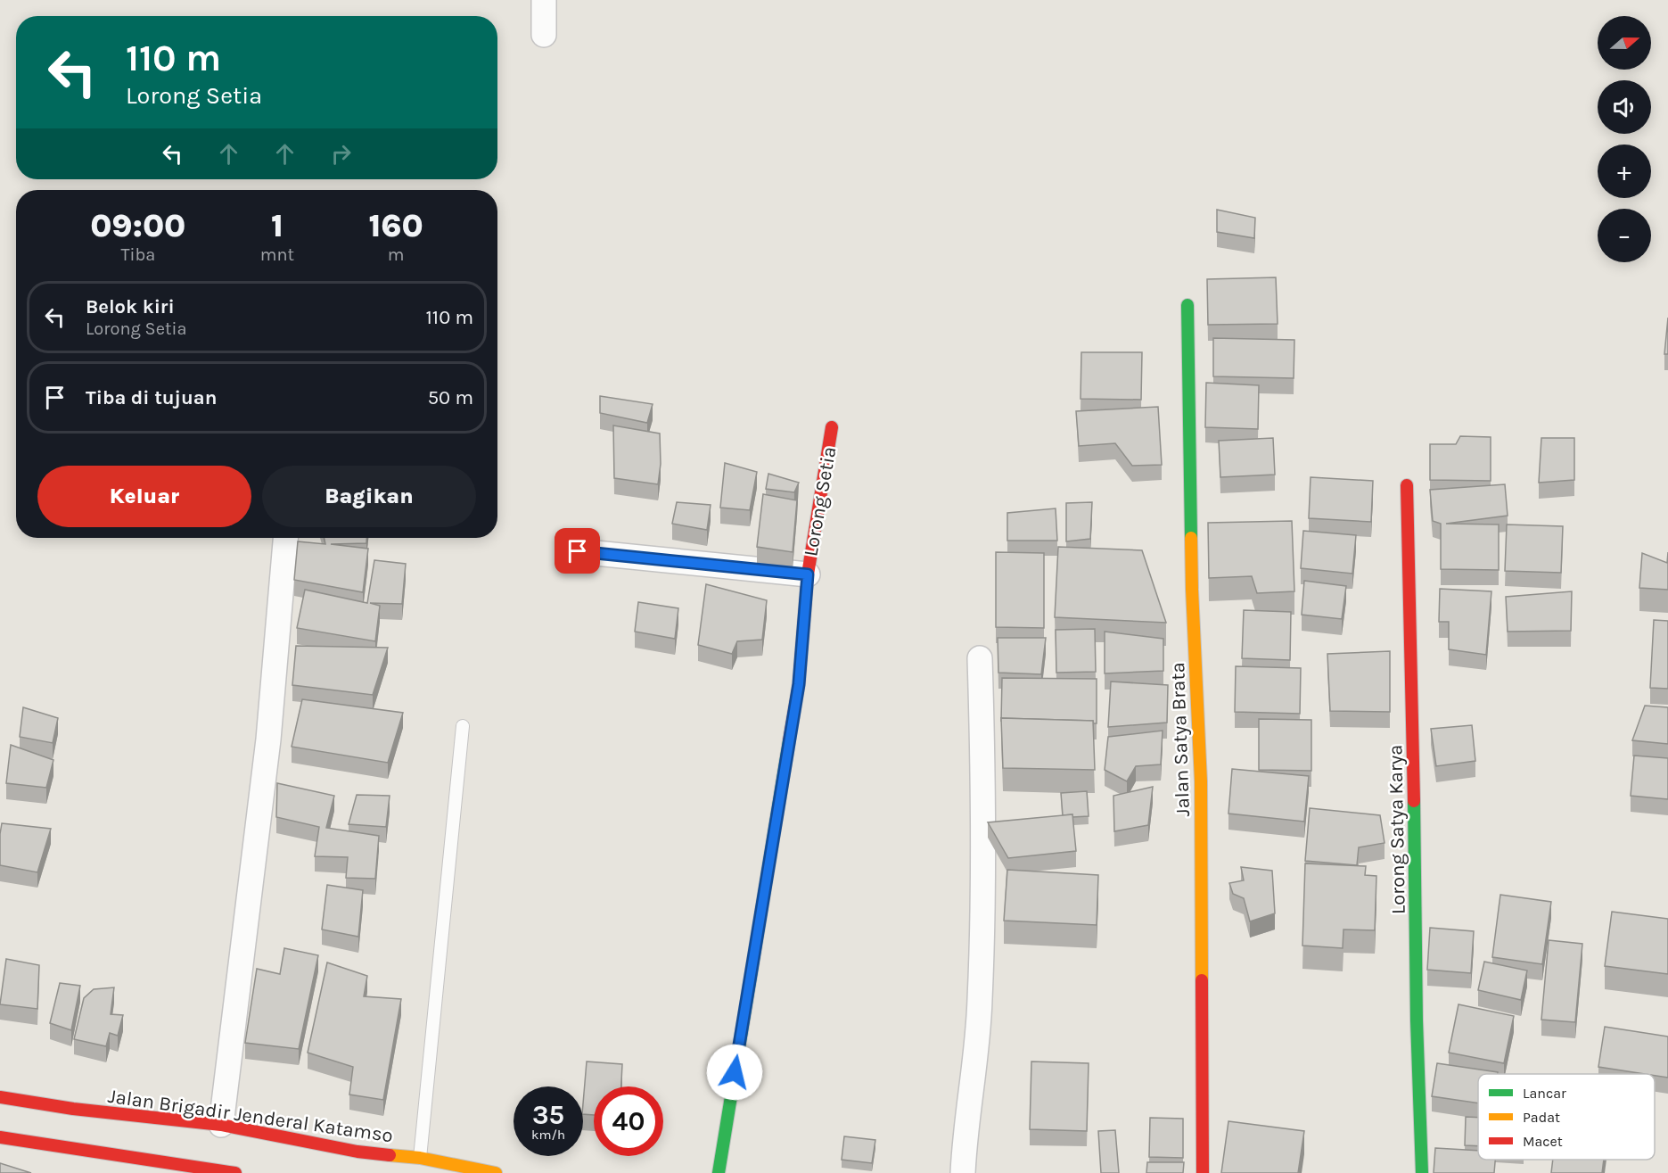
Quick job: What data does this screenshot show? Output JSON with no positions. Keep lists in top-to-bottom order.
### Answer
{
  "streets": {
    "street": [
      "Lorong Setia",
      "Jalan Satya Brata",
      "Lorong Satya Karya",
      "Jalan Brigadir Jenderal Katamso"
    ]
  },
  "legend": ["Lancar", "Padat", "Macet"],
  "north": "right",
  "page": {
    "map_buttons": ["+", "−"],
    "turn": ["110 m", "Lorong Setia"],
    "eta": [
      "09:00",
      "Tiba",
      "1",
      "mnt",
      "160",
      "m"
    ],
    "list": [
      {
        "name": "Belok kiri",
        "note": "Lorong Setia",
        "value": "110 m"
      },
      {
        "name": "Tiba di tujuan",
        "value": "50 m"
      }
    ],
    "buttons": ["Keluar", "Bagikan"],
    "speed": "35 km/h",
    "limit": "40"
  }
}
